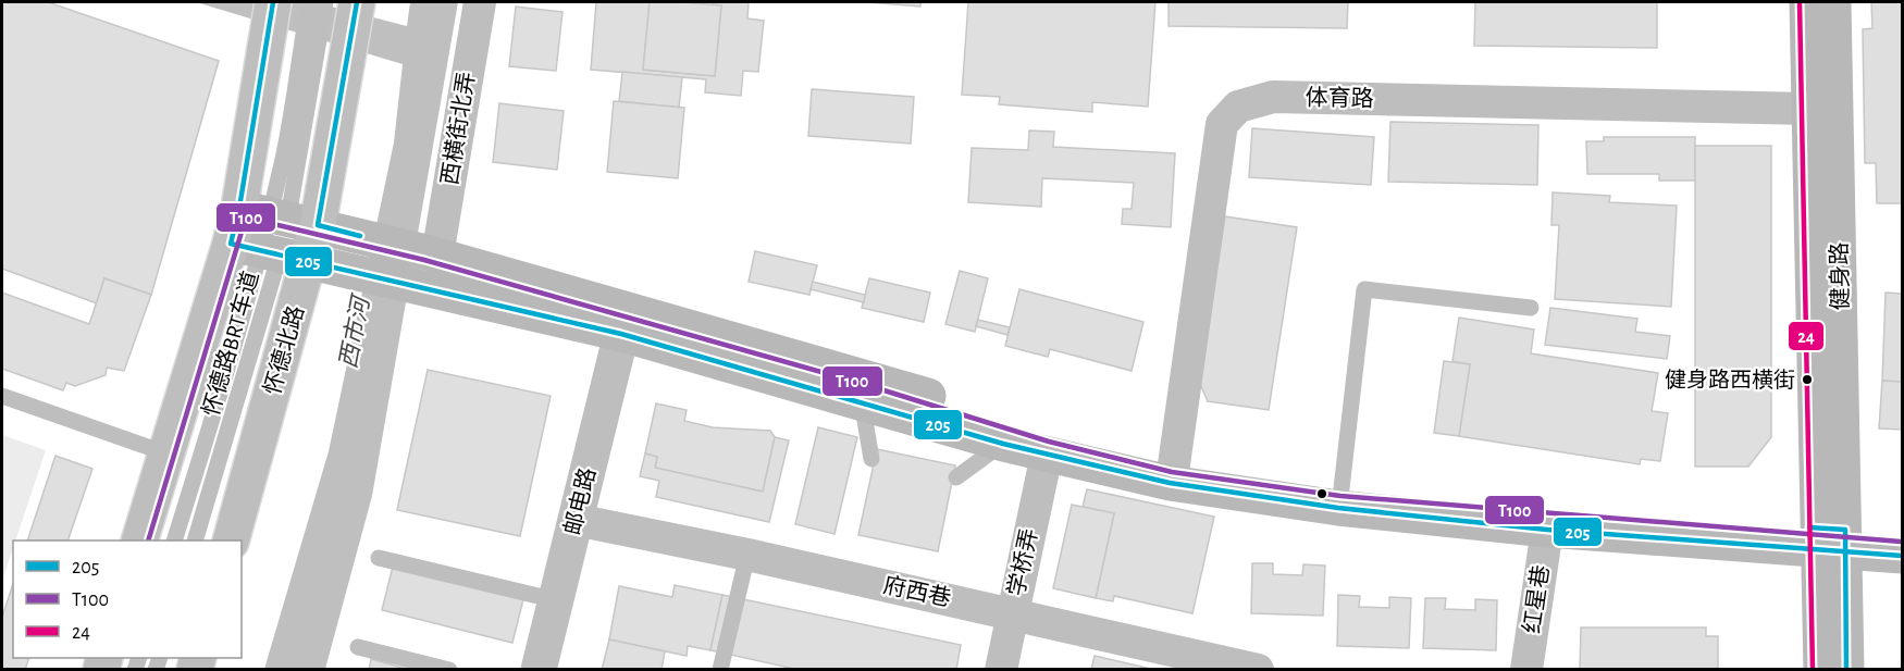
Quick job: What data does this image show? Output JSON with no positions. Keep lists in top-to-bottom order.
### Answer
{
  "streets": {
    "main road": ["健身路", "怀德北路", "邮电路"],
    "street": [
      "体育路",
      "西横街北弄",
      "学桥弄",
      "府西巷",
      "红星巷"
    ],
    "lane": ["怀德路BRT车道"]
  },
  "crossings": [
    ["体育路", "健身路"],
    ["怀德路BRT车道", "怀德北路"],
    ["邮电路", "府西巷"],
    ["学桥弄", "府西巷"]
  ],
  "water": ["西市河"],
  "places": ["健身路西横街"],
  "lines": ["transit line 205", "transit line 24", "transit line T100"],
  "legend": ["205", "T100", "24"]
}
